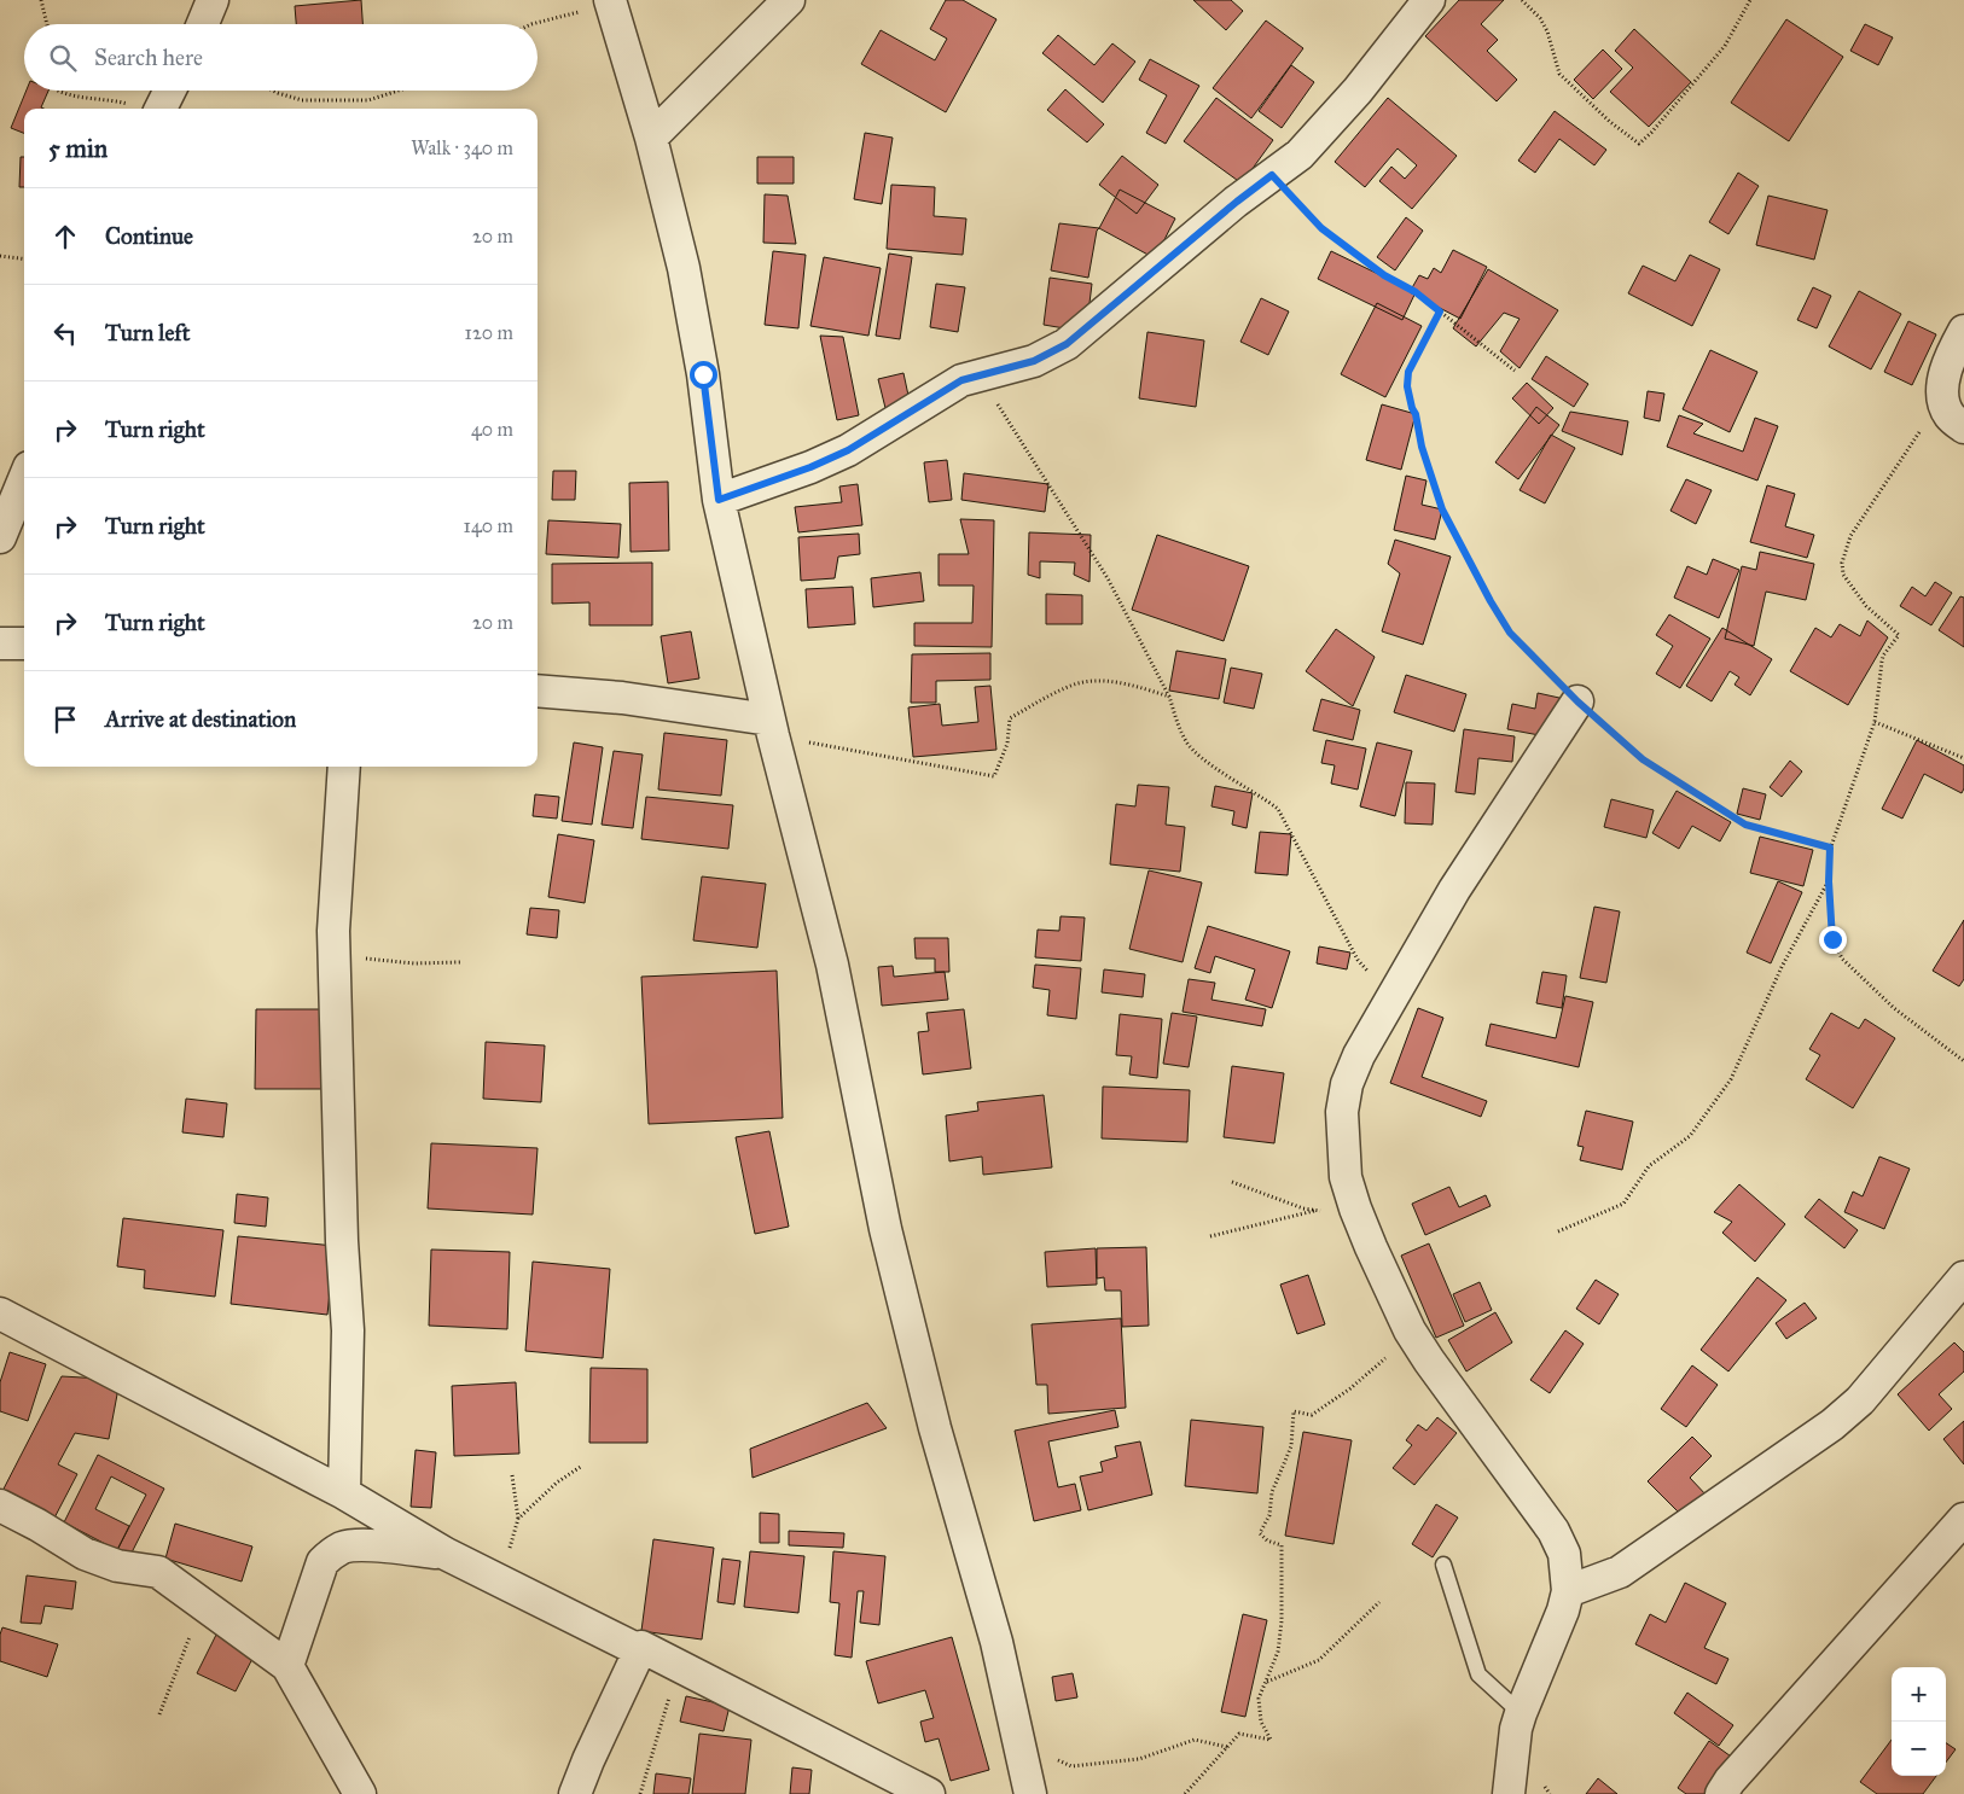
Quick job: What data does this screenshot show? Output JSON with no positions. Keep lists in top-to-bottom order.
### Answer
{
  "page": {
    "search": "Search here",
    "heading": ["5 min", "Walk · 340 m"],
    "list": [
      ["Continue", "20 m"],
      ["Turn left", "120 m"],
      ["Turn right", "40 m"],
      ["Turn right", "140 m"],
      ["Turn right", "20 m"],
      "Arrive at destination"
    ],
    "map_buttons": ["+", "−"]
  }
}
